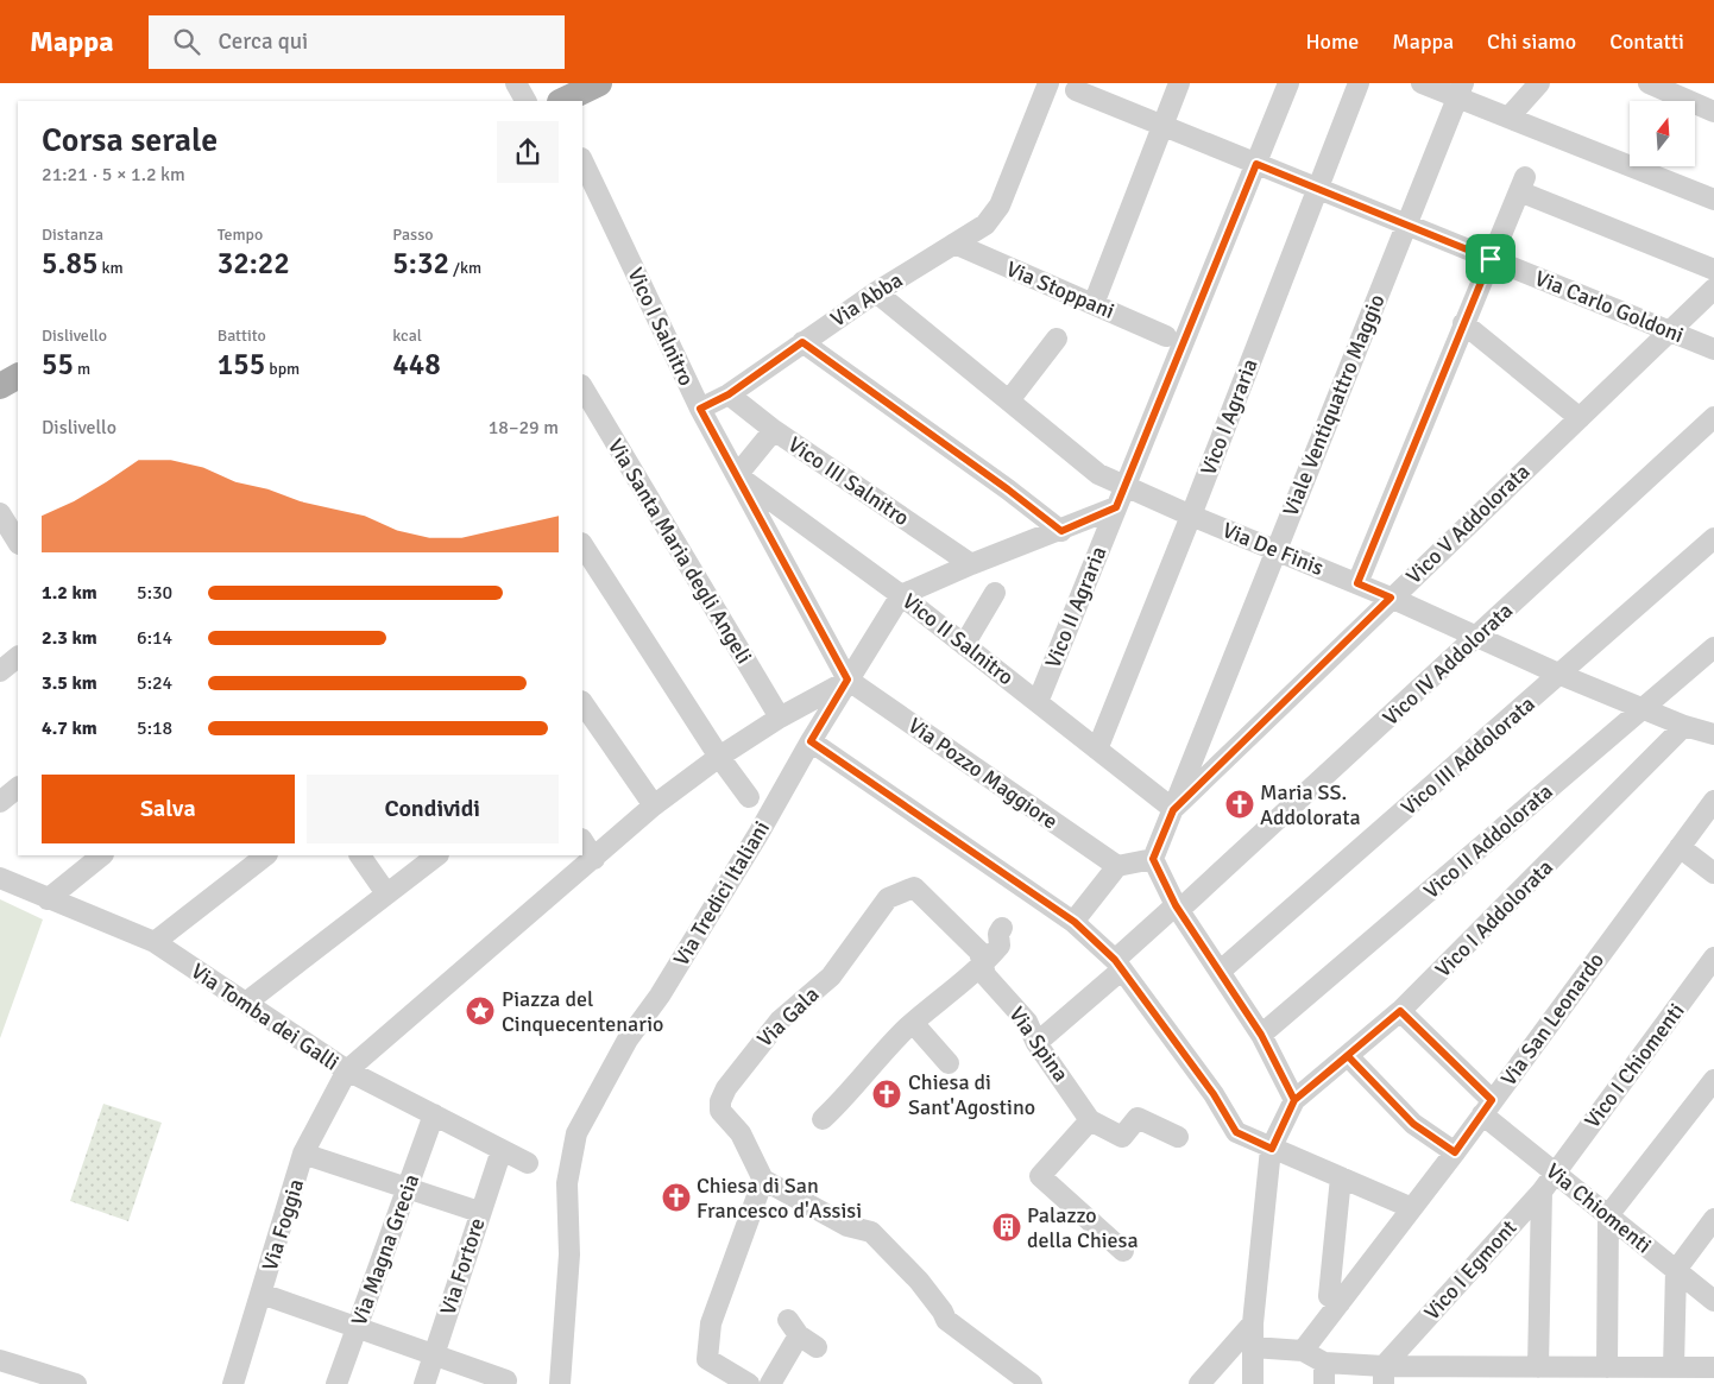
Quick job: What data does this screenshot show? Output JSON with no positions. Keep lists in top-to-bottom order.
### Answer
{
  "streets": {
    "street": [
      "Via Stoppani",
      "Via Abba",
      "Via Carlo Goldoni",
      "Vico I Salnitro",
      "Viale Ventiquattro Maggio",
      "Vico I Agraria",
      "Vico III Salnitro",
      "Vico V Addolorata",
      "Via De Finis",
      "Via Santa Maria degli Angeli",
      "Vico II Agraria",
      "Vico II Salnitro",
      "Vico IV Addolorata",
      "Vico III Addolorata",
      "Via Pozzo Maggiore",
      "Vico II Addolorata",
      "Via Tredici Italiani",
      "Vico I Addolorata",
      "Via Tomba dei Galli",
      "Via Gala",
      "Via San Leonardo",
      "Via Spina",
      "Vico I Chiomenti",
      "Via Chiomenti",
      "Via Foggia",
      "Via Magna Grecia",
      "Via Fortore",
      "Vico I Egmont"
    ]
  },
  "crossings": [
    ["Via Stoppani", "Via Abba"],
    ["Via Abba", "Vico I Salnitro"],
    ["Via Abba", "Vico III Salnitro"],
    ["Via Abba", "Via De Finis"],
    ["Via Carlo Goldoni", "Viale Ventiquattro Maggio"],
    ["Via Carlo Goldoni", "Vico I Agraria"],
    ["Via Carlo Goldoni", "Vico V Addolorata"],
    ["Via Carlo Goldoni", "Vico II Agraria"],
    ["Vico I Salnitro", "Vico II Salnitro"],
    ["Vico I Salnitro", "Via Pozzo Maggiore"],
    ["Vico I Salnitro", "Via Tredici Italiani"],
    ["Viale Ventiquattro Maggio", "Vico V Addolorata"],
    ["Viale Ventiquattro Maggio", "Via De Finis"],
    ["Viale Ventiquattro Maggio", "Vico II Salnitro"],
    ["Vico I Agraria", "Via De Finis"],
    ["Vico I Agraria", "Vico II Salnitro"],
    ["Vico V Addolorata", "Via De Finis"],
    ["Vico V Addolorata", "Vico II Salnitro"],
    ["Via De Finis", "Vico II Agraria"],
    ["Via De Finis", "Vico IV Addolorata"],
    ["Via De Finis", "Vico III Addolorata"],
    ["Via De Finis", "Vico II Addolorata"],
    ["Via De Finis", "Vico I Addolorata"],
    ["Vico II Agraria", "Vico II Salnitro"],
    ["Vico II Salnitro", "Via Tredici Italiani"],
    ["Vico IV Addolorata", "Via Spina"],
    ["Via Pozzo Maggiore", "Via Tredici Italiani"],
    ["Vico I Addolorata", "Via Chiomenti"],
    ["Via Tomba dei Galli", "Via Foggia"],
    ["Via Tomba dei Galli", "Via Magna Grecia"],
    ["Via Tomba dei Galli", "Via Fortore"],
    ["Via Gala", "Via Spina"],
    ["Via San Leonardo", "Via Chiomenti"],
    ["Vico I Chiomenti", "Via Chiomenti"],
    ["Vico I Chiomenti", "Vico I Egmont"],
    ["Via Chiomenti", "Vico I Egmont"]
  ],
  "places": {
    "church": ["Maria SS. Addolorata", "Chiesa di Sant'Agostino", "Chiesa di San Francesco d'Assisi"],
    "place": ["Piazza del Cinquecentenario"],
    "building": ["Palazzo della Chiesa"]
  },
  "north": "top",
  "page": {
    "header": "Mappa",
    "search": "Cerca qui",
    "nav": [
      "Home",
      "Mappa",
      "Chi siamo",
      "Contatti"
    ],
    "heading": ["Corsa serale", "21:21 · 5 × 1.2 km"],
    "stats": [
      ["Distanza", "5.85 km"],
      ["Tempo", "32:22"],
      ["Passo", "5:32 /km"],
      ["Dislivello", "55 m"],
      ["Battito", "155 bpm"],
      ["kcal", "448"]
    ],
    "chart": ["Dislivello", "18–29 m"],
    "list": [
      {
        "name": "1.2 km",
        "note": "5:30"
      },
      {
        "name": "2.3 km",
        "note": "6:14"
      },
      {
        "name": "3.5 km",
        "note": "5:24"
      },
      {
        "name": "4.7 km",
        "note": "5:18"
      }
    ],
    "buttons": ["Salva", "Condividi"]
  }
}
